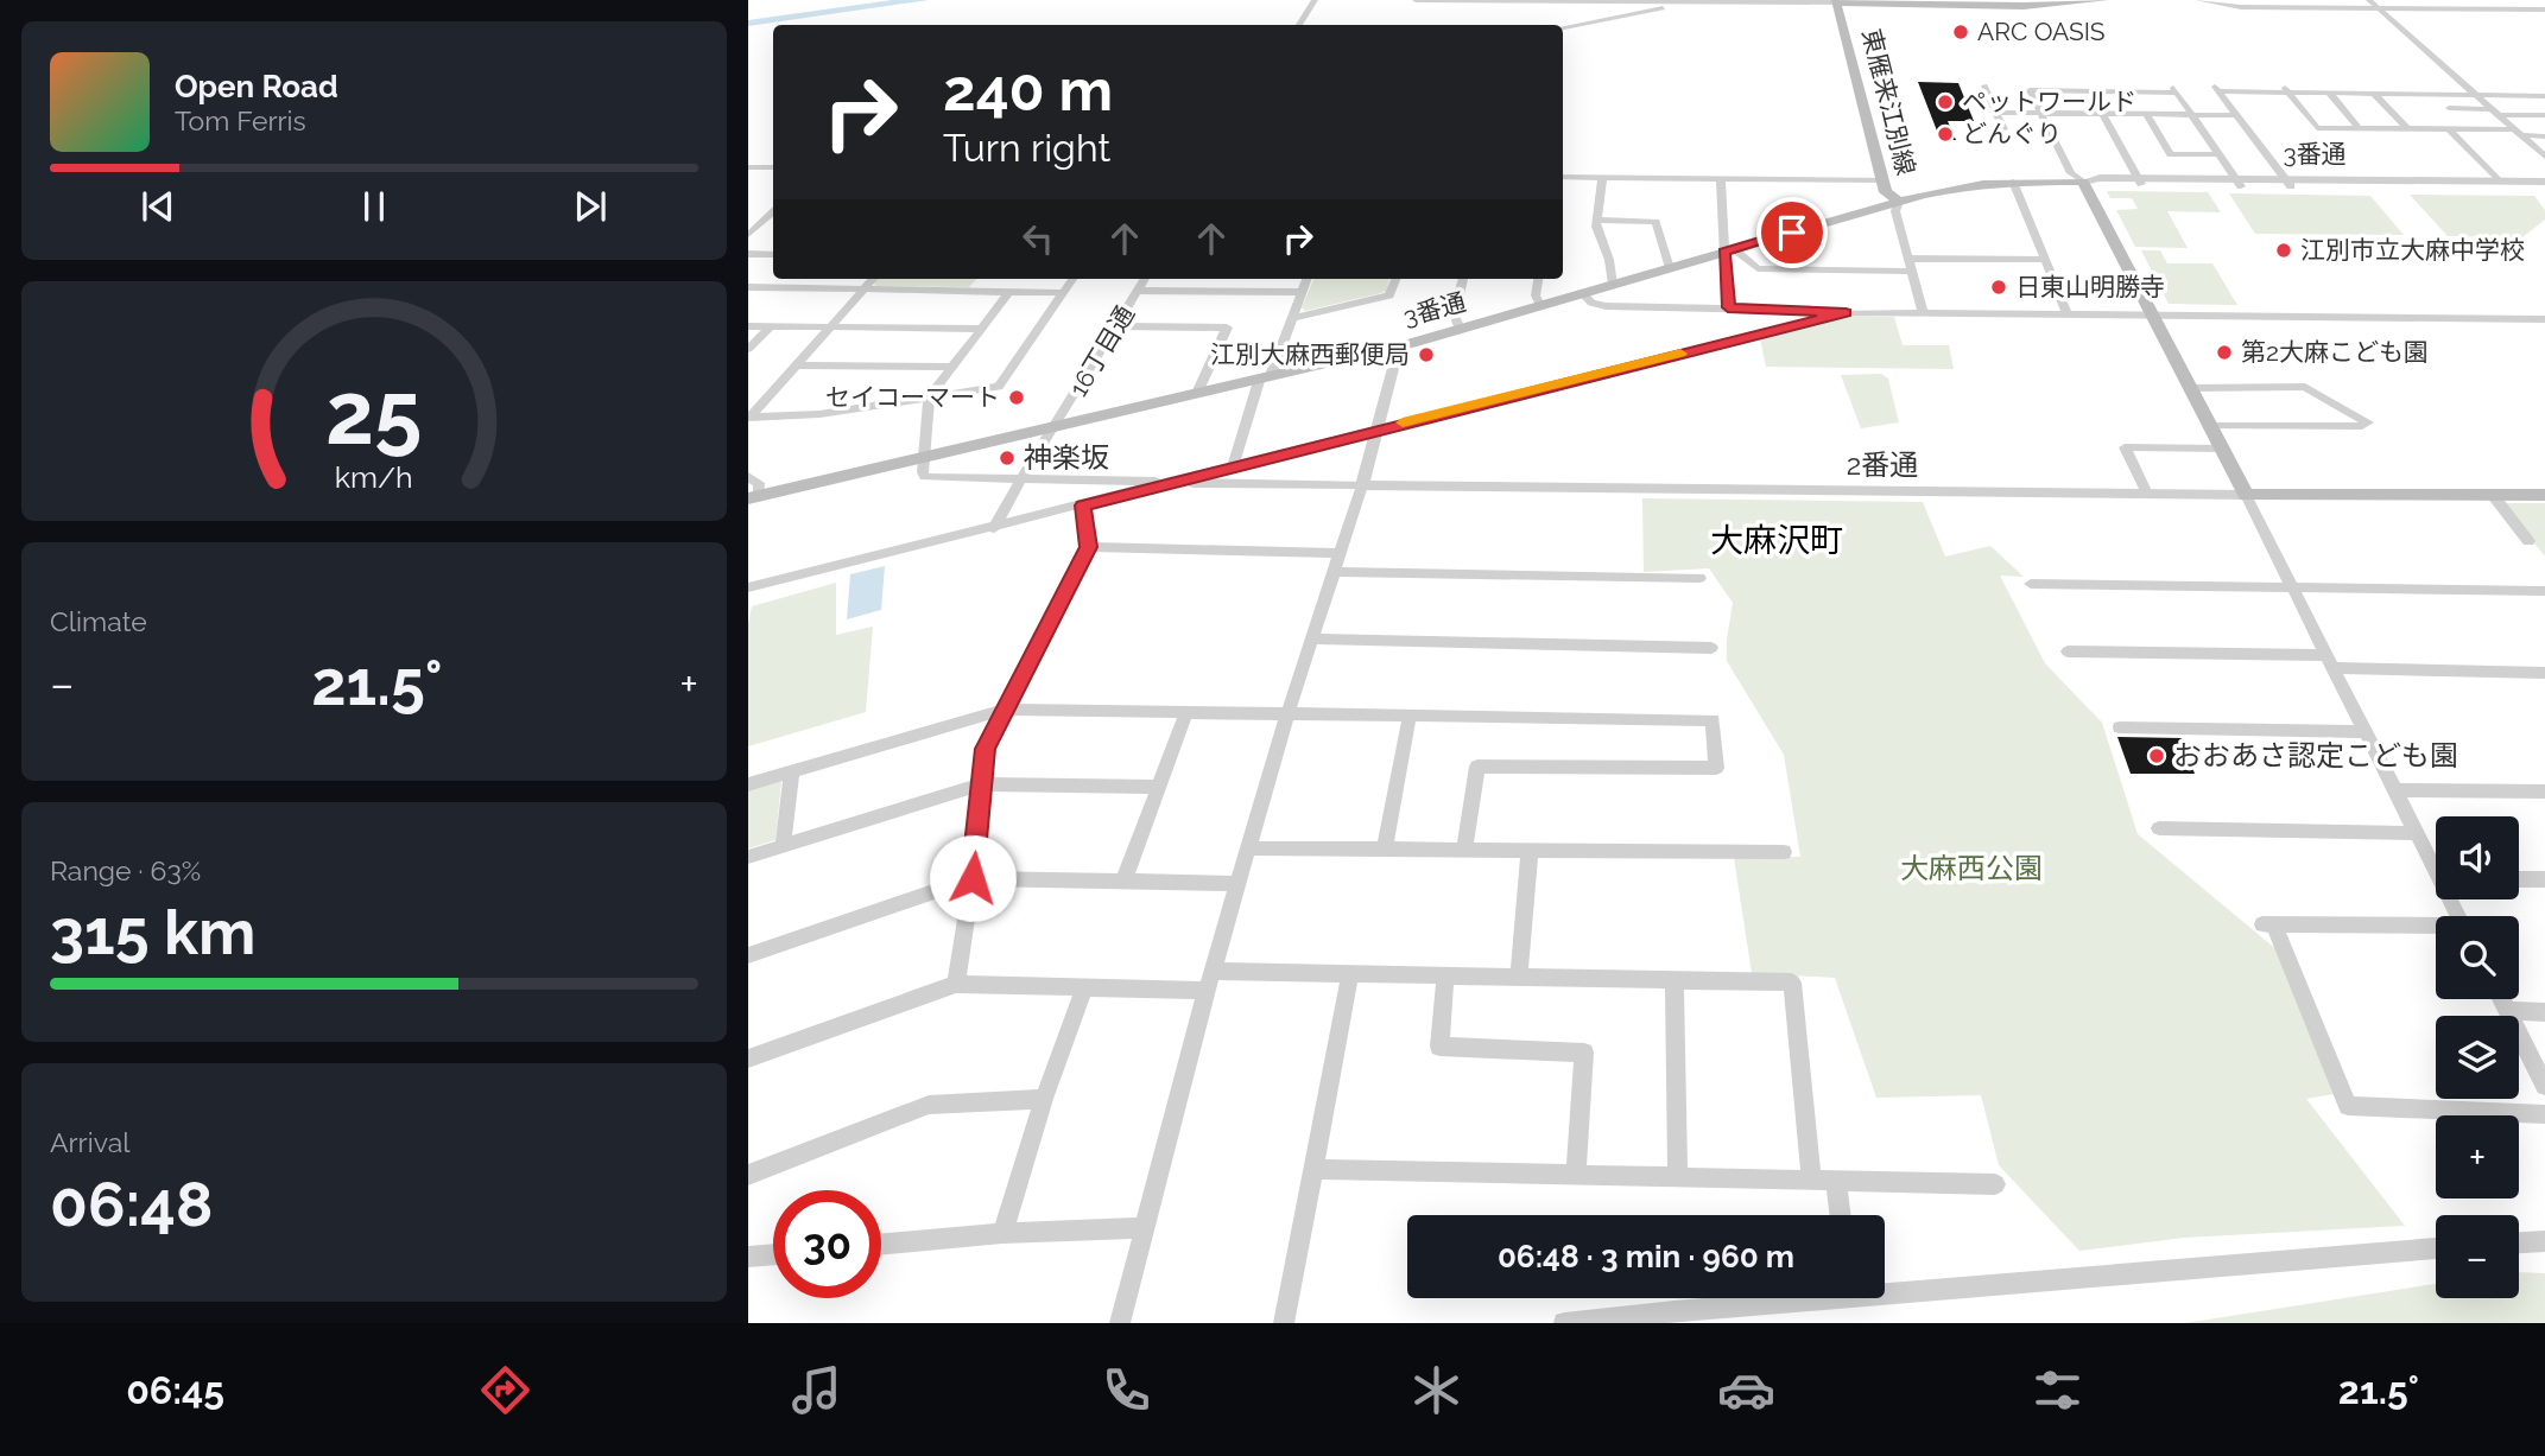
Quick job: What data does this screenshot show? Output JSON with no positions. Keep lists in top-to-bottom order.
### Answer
{
  "streets": {
    "main road": ["東雁来江別線", "3番通", "2番通"],
    "street": ["16丁目通"]
  },
  "crossings": [
    ["東雁来江別線", "3番通"],
    ["3番通", "16丁目通"]
  ],
  "districts": ["大麻沢町"],
  "parks": ["大麻西公園"],
  "places": [
    "ARC OASIS",
    "ペットワールド",
    "どんぐり",
    "江別市立大麻中学校",
    "日東山明勝寺",
    "第2大麻こども園",
    "江別大麻西郵便局",
    "セイコーマート",
    "神楽坂",
    "おおあさ認定こども園"
  ],
  "page": {
    "turn": ["240 m", "Turn right"],
    "song": ["Open Road", "Tom Ferris"],
    "tile": [
      "Climate",
      ["Range · 63%", "315 km"],
      ["Arrival", "06:48"]
    ],
    "heat": ["−", "21.5°", "+"],
    "map_buttons": ["+", "−"],
    "limit": "30",
    "trip": "06:48 · 3 min · 960 m",
    "tabs": ["06:45", "21.5°"],
    "gauge": ["25", "km/h"]
  }
}
